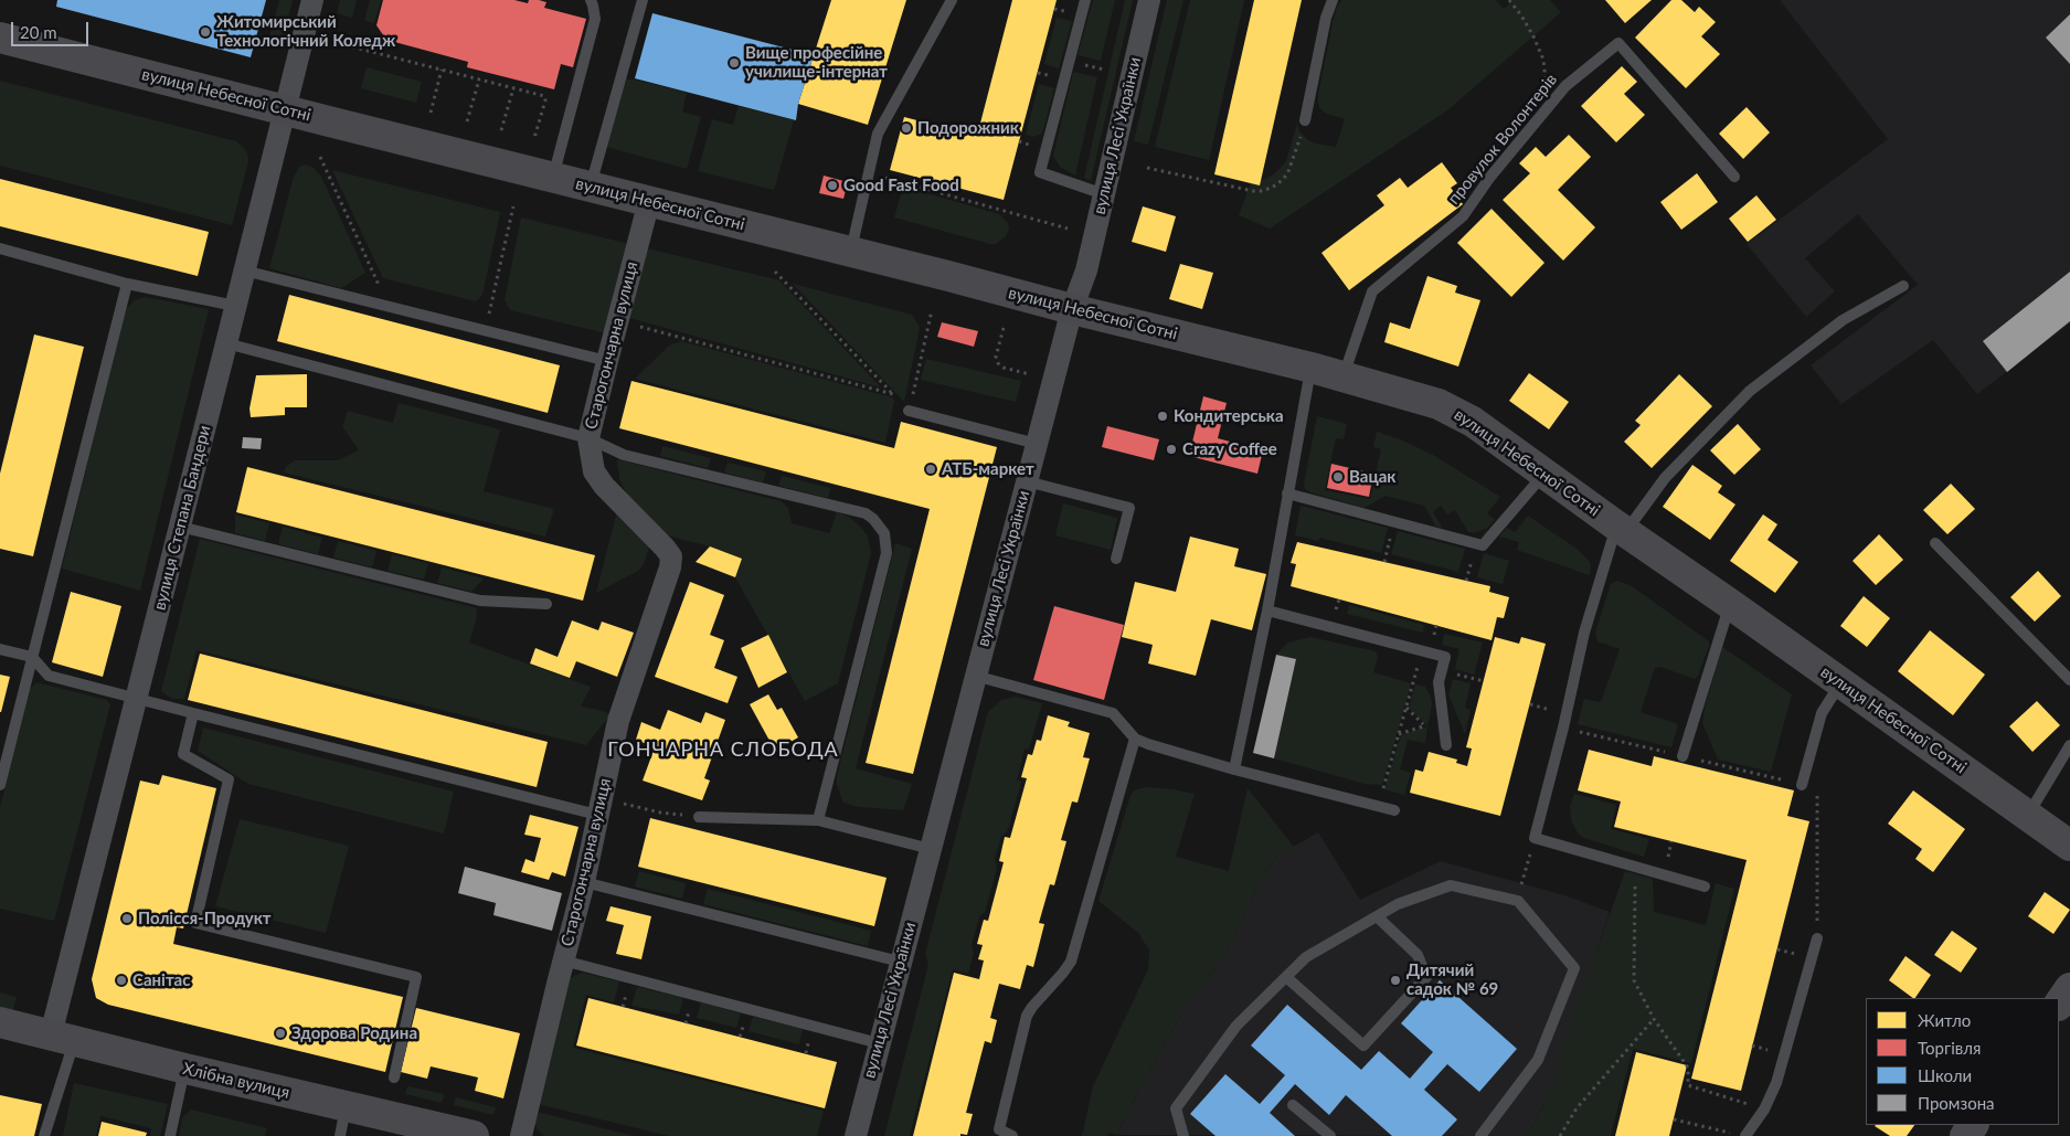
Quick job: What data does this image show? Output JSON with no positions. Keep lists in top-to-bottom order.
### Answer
{
  "streets": {
    "street": [
      "вулиця Небесної Сотні",
      "вулиця Лесі Українки",
      "Старогончарна вулиця",
      "вулиця Степана Бандери",
      "Хлібна вулиця"
    ],
    "lane": ["провулок Волонтерів"]
  },
  "crossings": [
    ["вулиця Небесної Сотні", "вулиця Лесі Українки"],
    ["вулиця Небесної Сотні", "провулок Волонтерів"],
    ["вулиця Небесної Сотні", "Старогончарна вулиця"],
    ["вулиця Небесної Сотні", "вулиця Степана Бандери"],
    ["вулиця Степана Бандери", "Хлібна вулиця"]
  ],
  "districts": ["ГОНЧАРНА СЛОБОДА"],
  "places": [
    "Житомирський Технологічний Коледж",
    "Вище професійне училище-інтернат",
    "Подорожник",
    "Good Fast Food",
    "Кондитерська",
    "Crazy Coffee",
    "АТБ-маркет",
    "Вацак",
    "Полісся-Продукт",
    "Санітас",
    "Дитячий садок № 69",
    "Здорова Родина"
  ],
  "legend": [
    "Житло",
    "Торгівля",
    "Школи",
    "Промзона"
  ],
  "scale_bar": "20 m"
}
